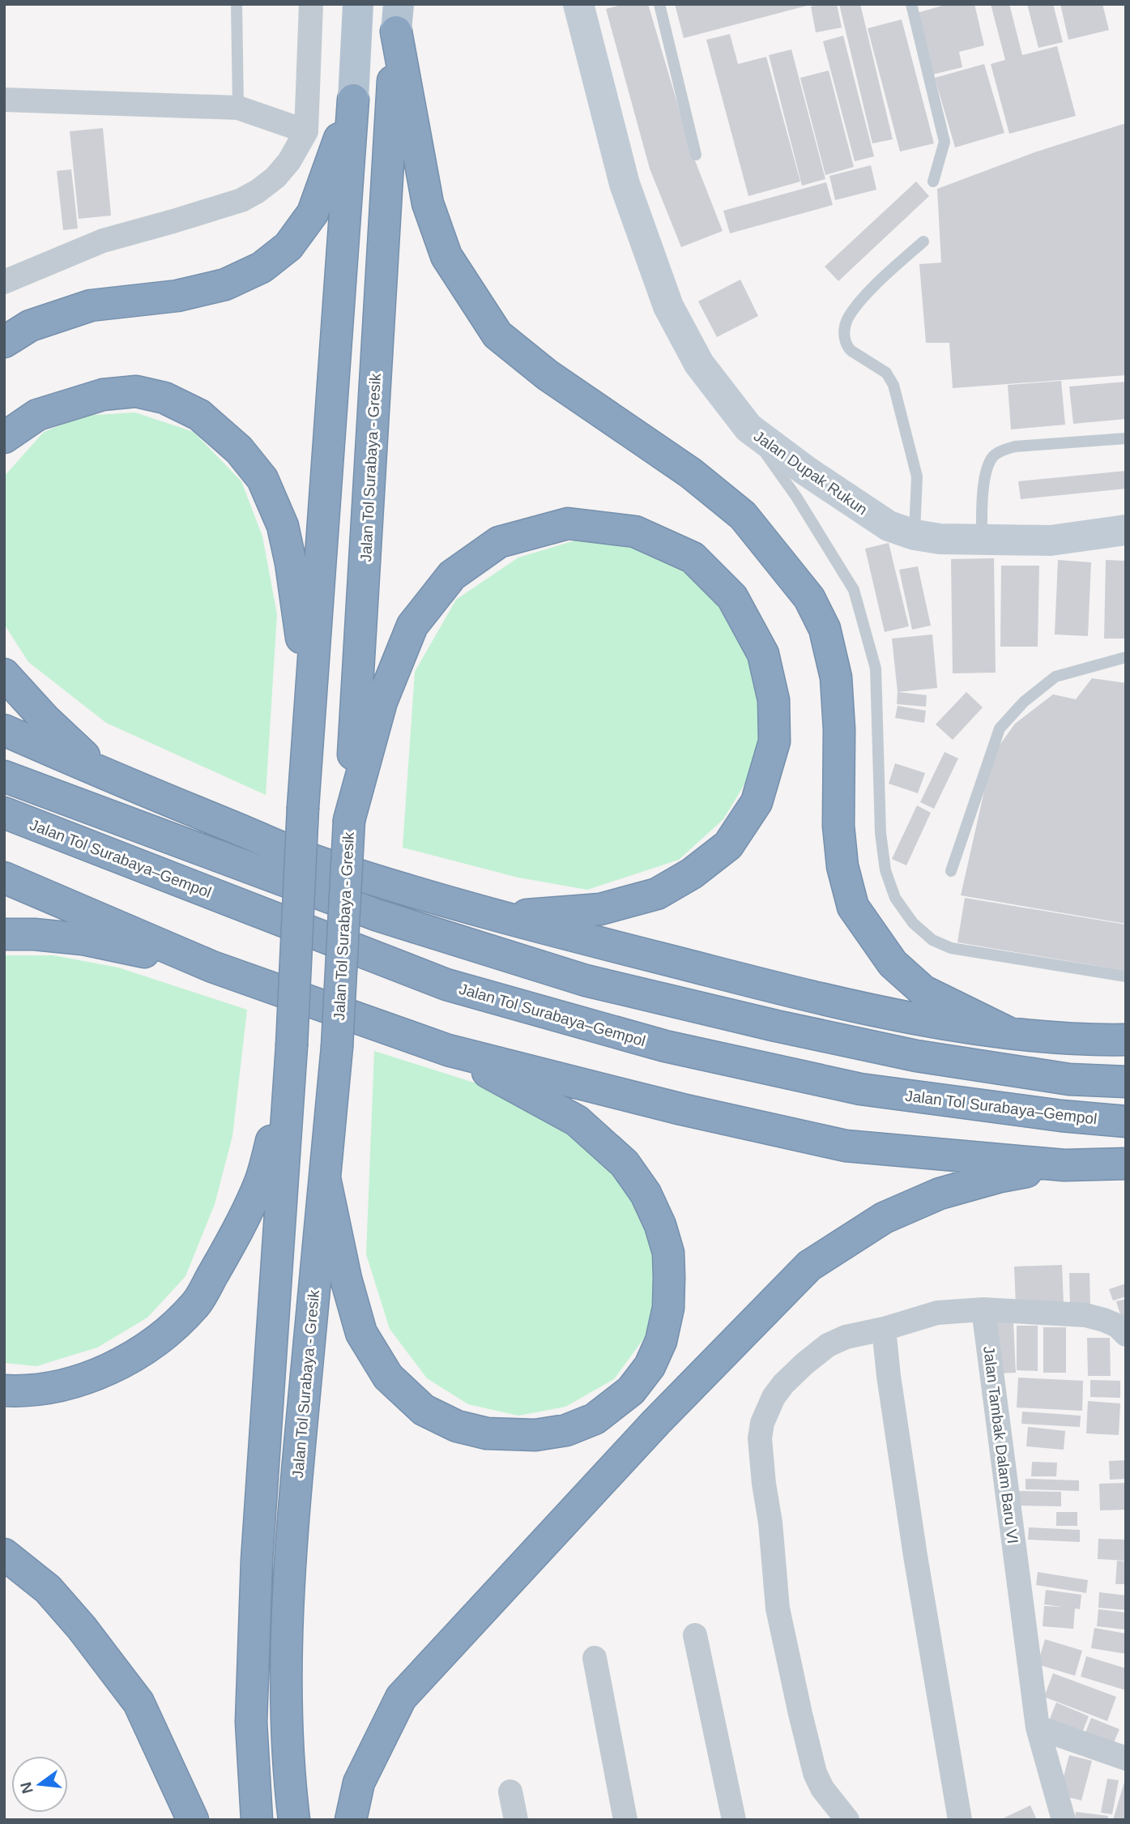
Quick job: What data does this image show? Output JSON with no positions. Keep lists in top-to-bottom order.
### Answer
{
  "streets": {
    "highway": ["Jalan Tol Surabaya - Gresik", "Jalan Tol Surabaya–Gempol"],
    "main road": ["Jalan Dupak Rukun"],
    "street": ["Jalan Tambak Dalam Baru VI"]
  },
  "north": "left"
}
